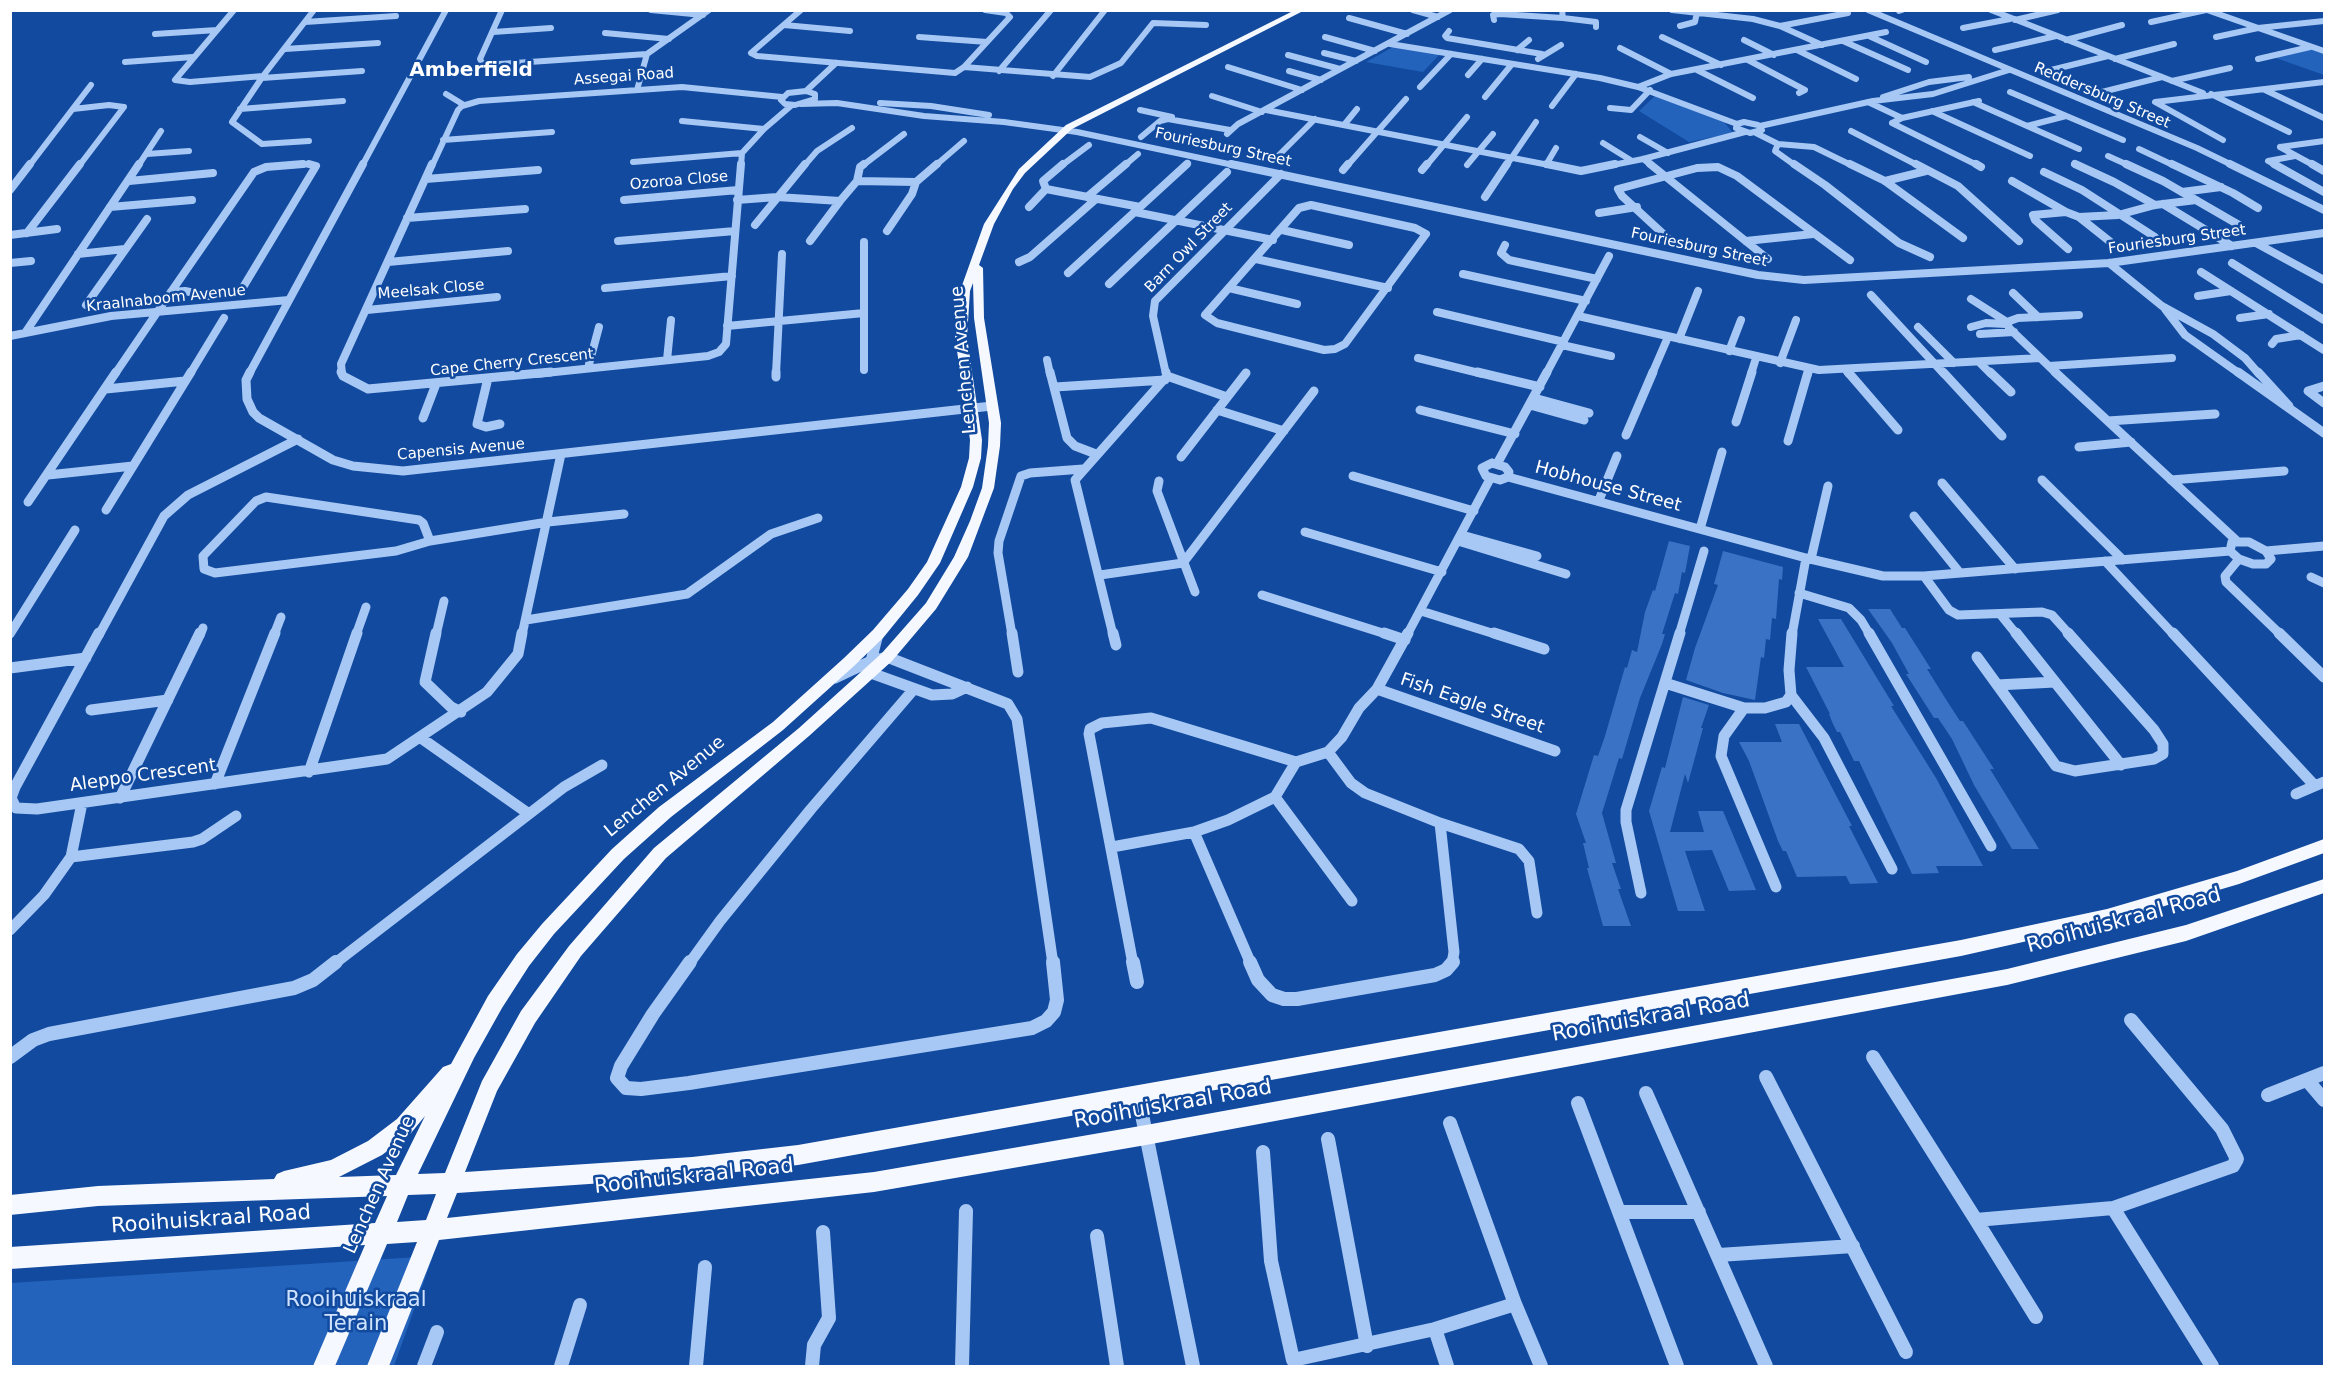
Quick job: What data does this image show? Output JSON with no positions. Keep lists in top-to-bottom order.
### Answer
{
  "streets": {
    "main road": ["Lenchen Avenue", "Rooihuiskraal Road"],
    "street": [
      "Assegai Road",
      "Reddersburg Street",
      "Fouriesburg Street",
      "Ozoroa Close",
      "Barn Owl Street",
      "Meelsak Close",
      "Kraalnaboom Avenue",
      "Cape Cherry Crescent",
      "Capensis Avenue",
      "Hobhouse Street",
      "Fish Eagle Street",
      "Aleppo Crescent"
    ]
  },
  "crossings": [
    ["Assegai Road", "Cape Cherry Crescent"],
    ["Fouriesburg Street", "Barn Owl Street"],
    ["Fouriesburg Street", "Lenchen Avenue"],
    ["Ozoroa Close", "Cape Cherry Crescent"],
    ["Meelsak Close", "Cape Cherry Crescent"],
    ["Kraalnaboom Avenue", "Capensis Avenue"],
    ["Lenchen Avenue", "Capensis Avenue"],
    ["Lenchen Avenue", "Rooihuiskraal Road"],
    ["Capensis Avenue", "Aleppo Crescent"]
  ],
  "districts": ["Amberfield"],
  "parks": ["Rooihuiskraal Terain"]
}
